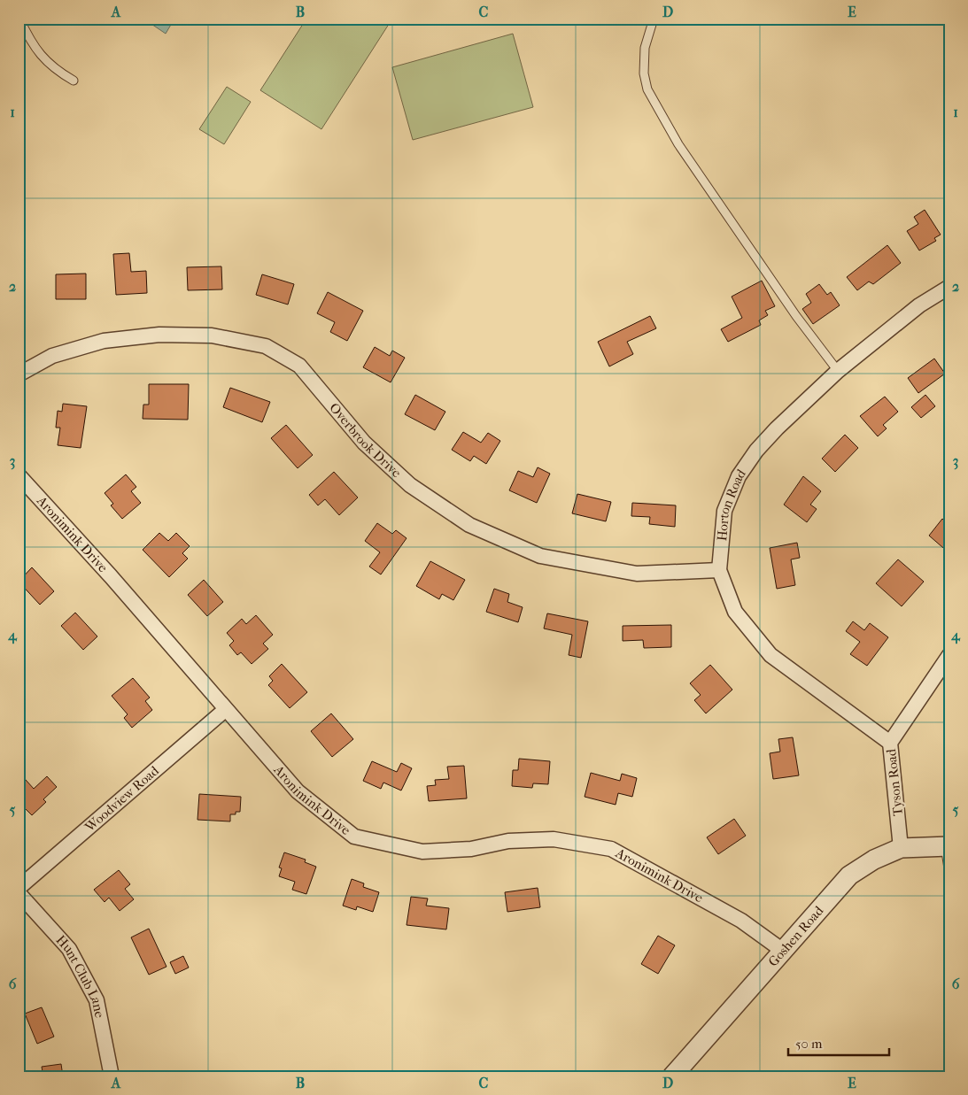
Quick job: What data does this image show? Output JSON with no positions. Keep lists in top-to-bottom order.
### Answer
{
  "streets": {
    "street": [
      "Overbrook Drive",
      "Horton Road",
      "Aronimink Drive",
      "Tyson Road",
      "Woodview Road",
      "Goshen Road",
      "Hunt Club Lane"
    ]
  },
  "crossings": [
    ["Overbrook Drive", "Horton Road"],
    ["Horton Road", "Tyson Road"],
    ["Aronimink Drive", "Woodview Road"],
    ["Aronimink Drive", "Goshen Road"],
    ["Tyson Road", "Goshen Road"]
  ],
  "scale_bar": "50 m",
  "grid": {
    "columns": [
      "A",
      "B",
      "C",
      "D",
      "E"
    ],
    "rows": [
      "1",
      "2",
      "3",
      "4",
      "5",
      "6"
    ]
  }
}
